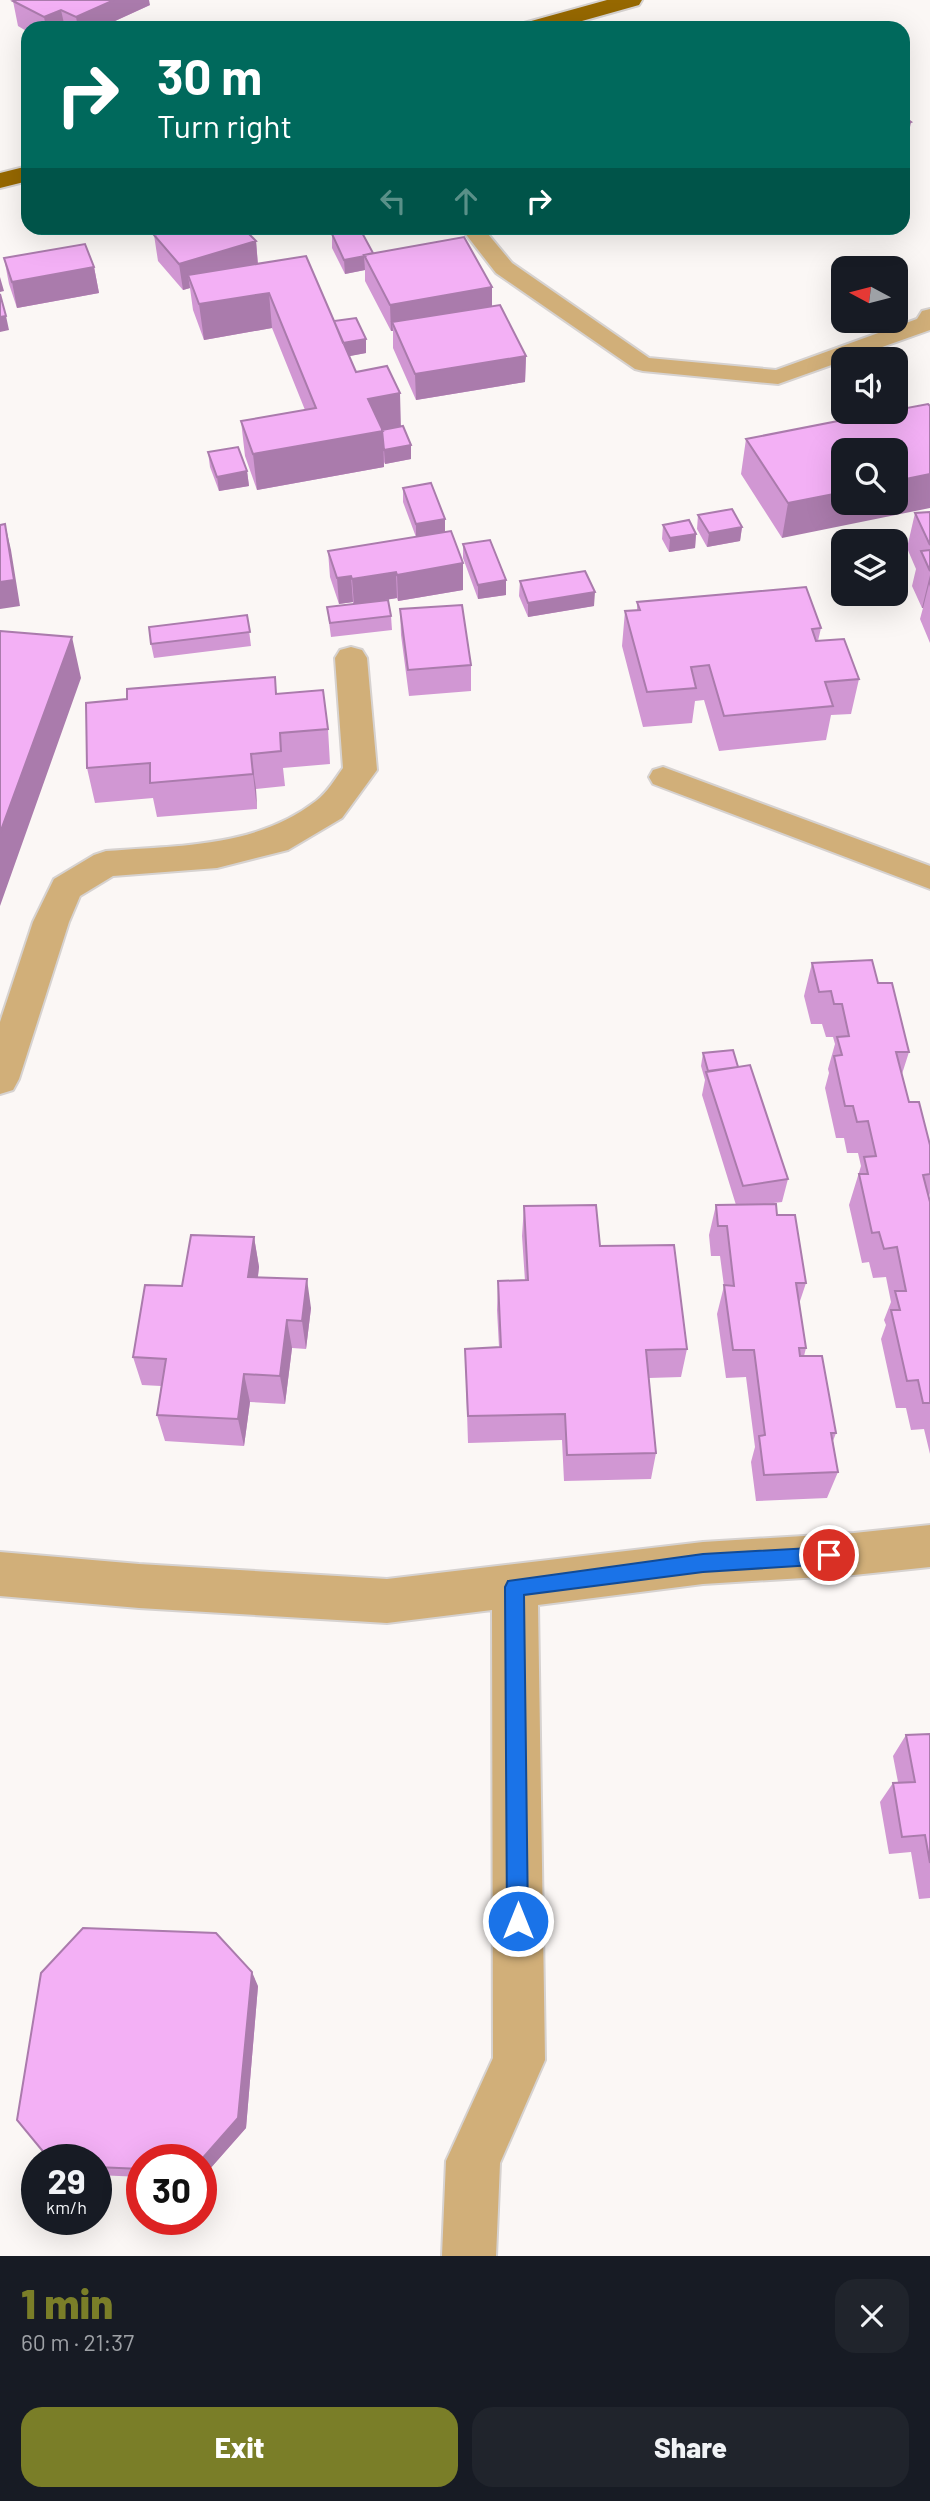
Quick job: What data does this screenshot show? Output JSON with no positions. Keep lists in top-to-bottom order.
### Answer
{
  "north": "left",
  "page": {
    "turn": ["30 m", "Turn right"],
    "speed": "29 km/h",
    "limit": "30",
    "heading": ["1 min", "60 m · 21:37"],
    "buttons": ["Exit", "Share"]
  }
}
